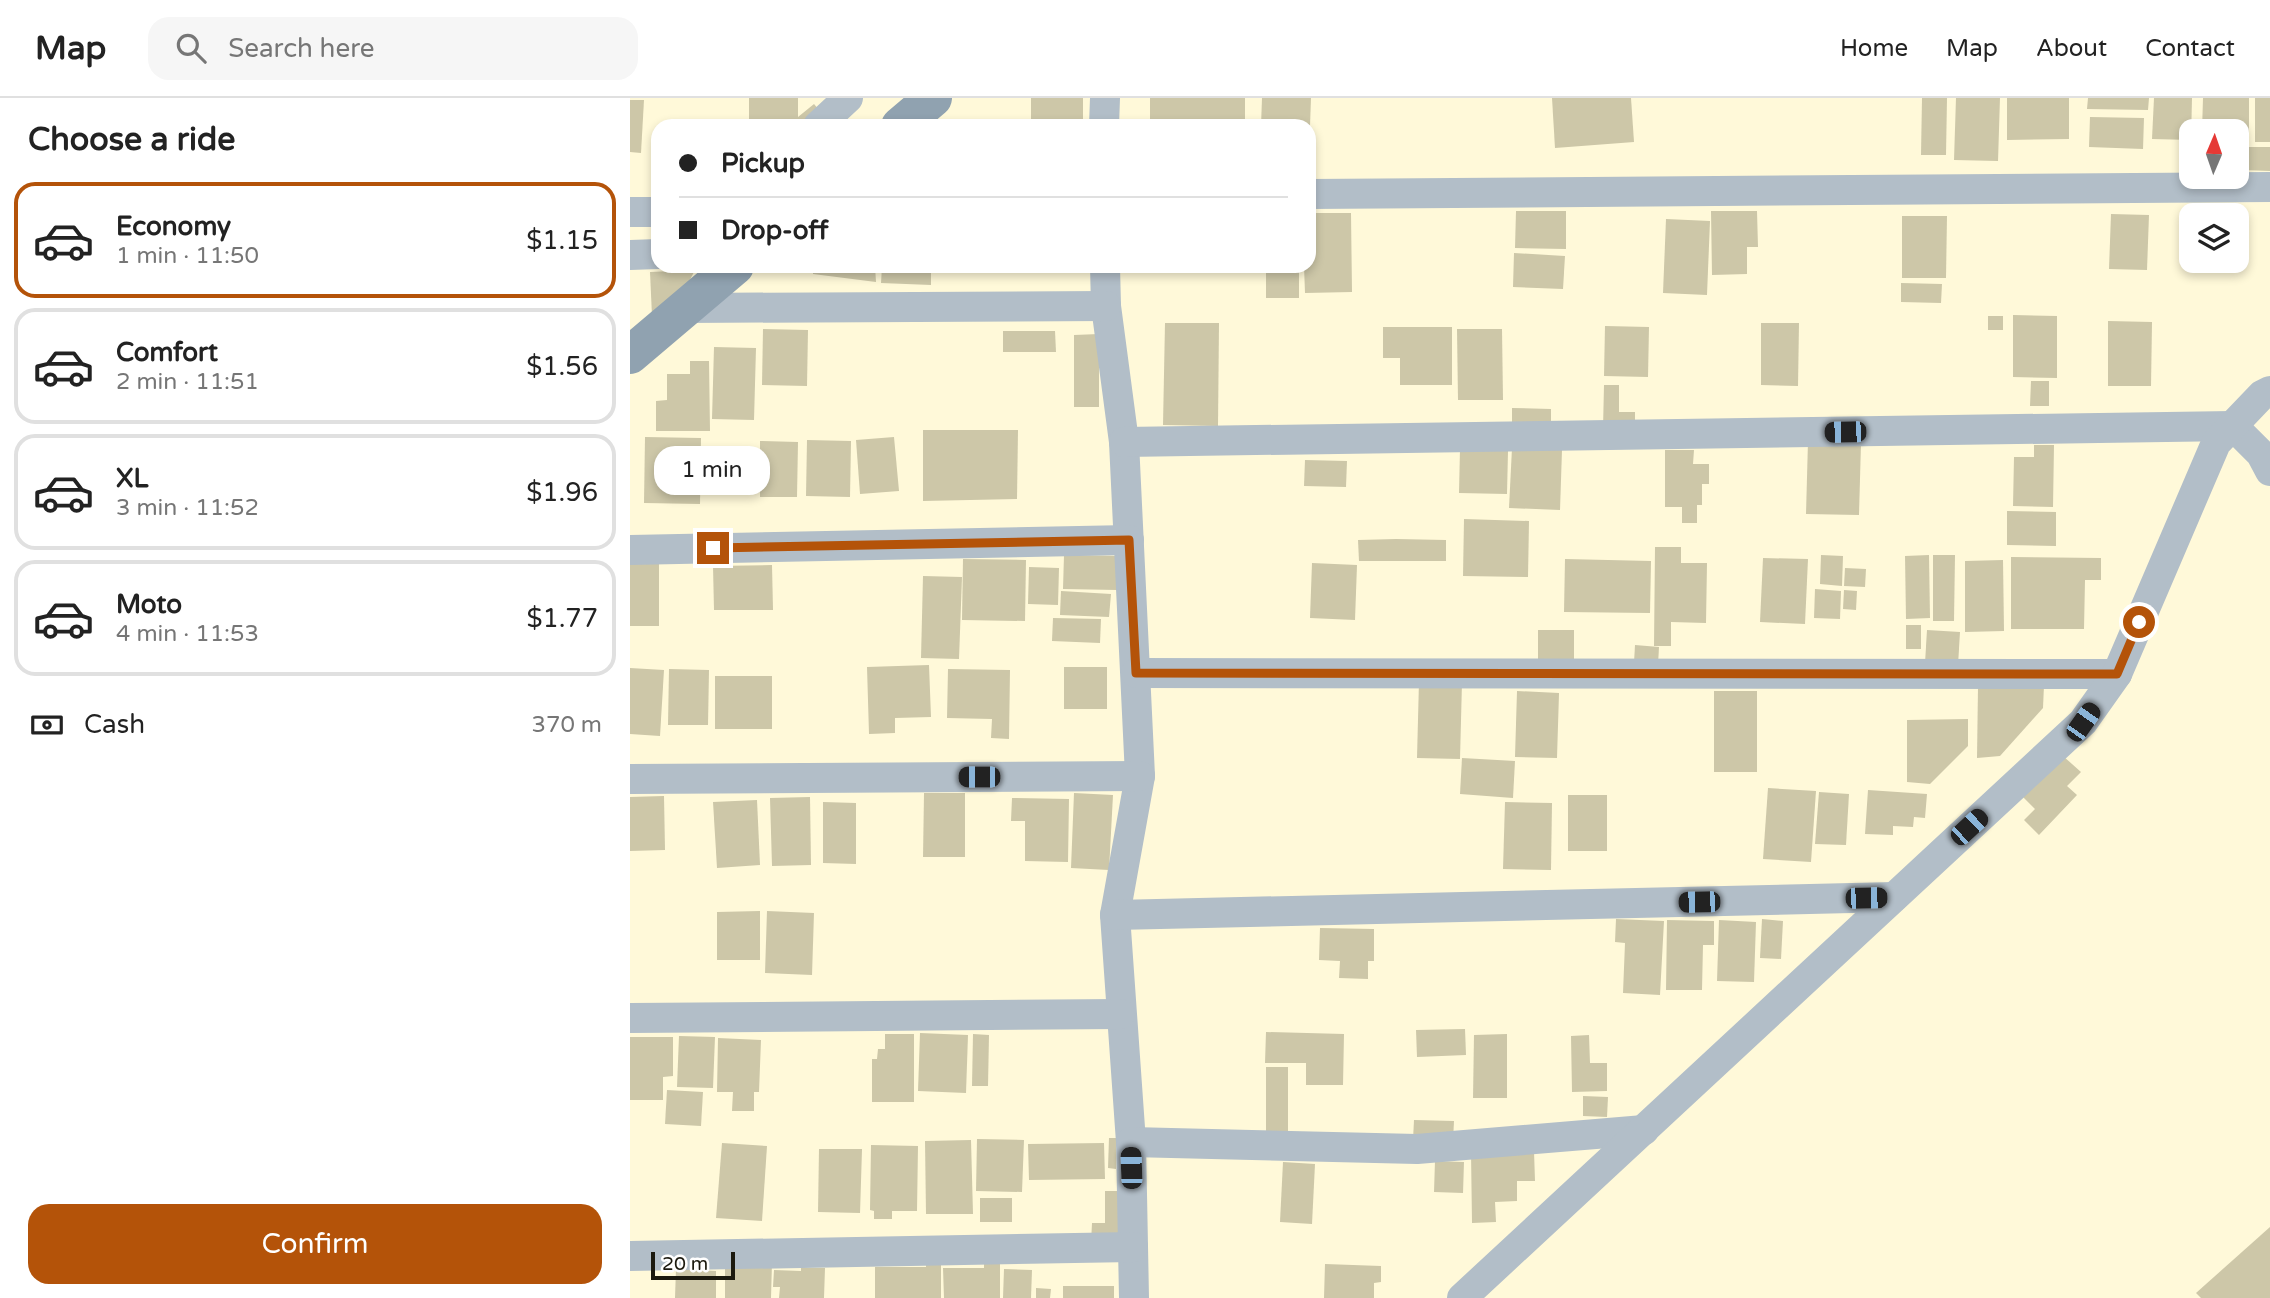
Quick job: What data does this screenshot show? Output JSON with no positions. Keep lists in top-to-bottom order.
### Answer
{
  "scale_bar": "20 m",
  "north": "top",
  "page": {
    "header": "Map",
    "search": "Search here",
    "nav": [
      "Home",
      "Map",
      "About",
      "Contact"
    ],
    "heading": "Choose a ride",
    "banner": ["Pickup", "Drop-off"],
    "list": [
      {
        "name": "Economy",
        "note": "1 min · 11:50",
        "value": "$1.15"
      },
      {
        "name": "Comfort",
        "note": "2 min · 11:51",
        "value": "$1.56"
      },
      {
        "name": "XL",
        "note": "3 min · 11:52",
        "value": "$1.96"
      },
      {
        "name": "Moto",
        "note": "4 min · 11:53",
        "value": "$1.77"
      }
    ],
    "bubble": "1 min",
    "pay": ["Cash", "370 m"],
    "buttons": "Confirm",
    "scale": "20 m"
  }
}
